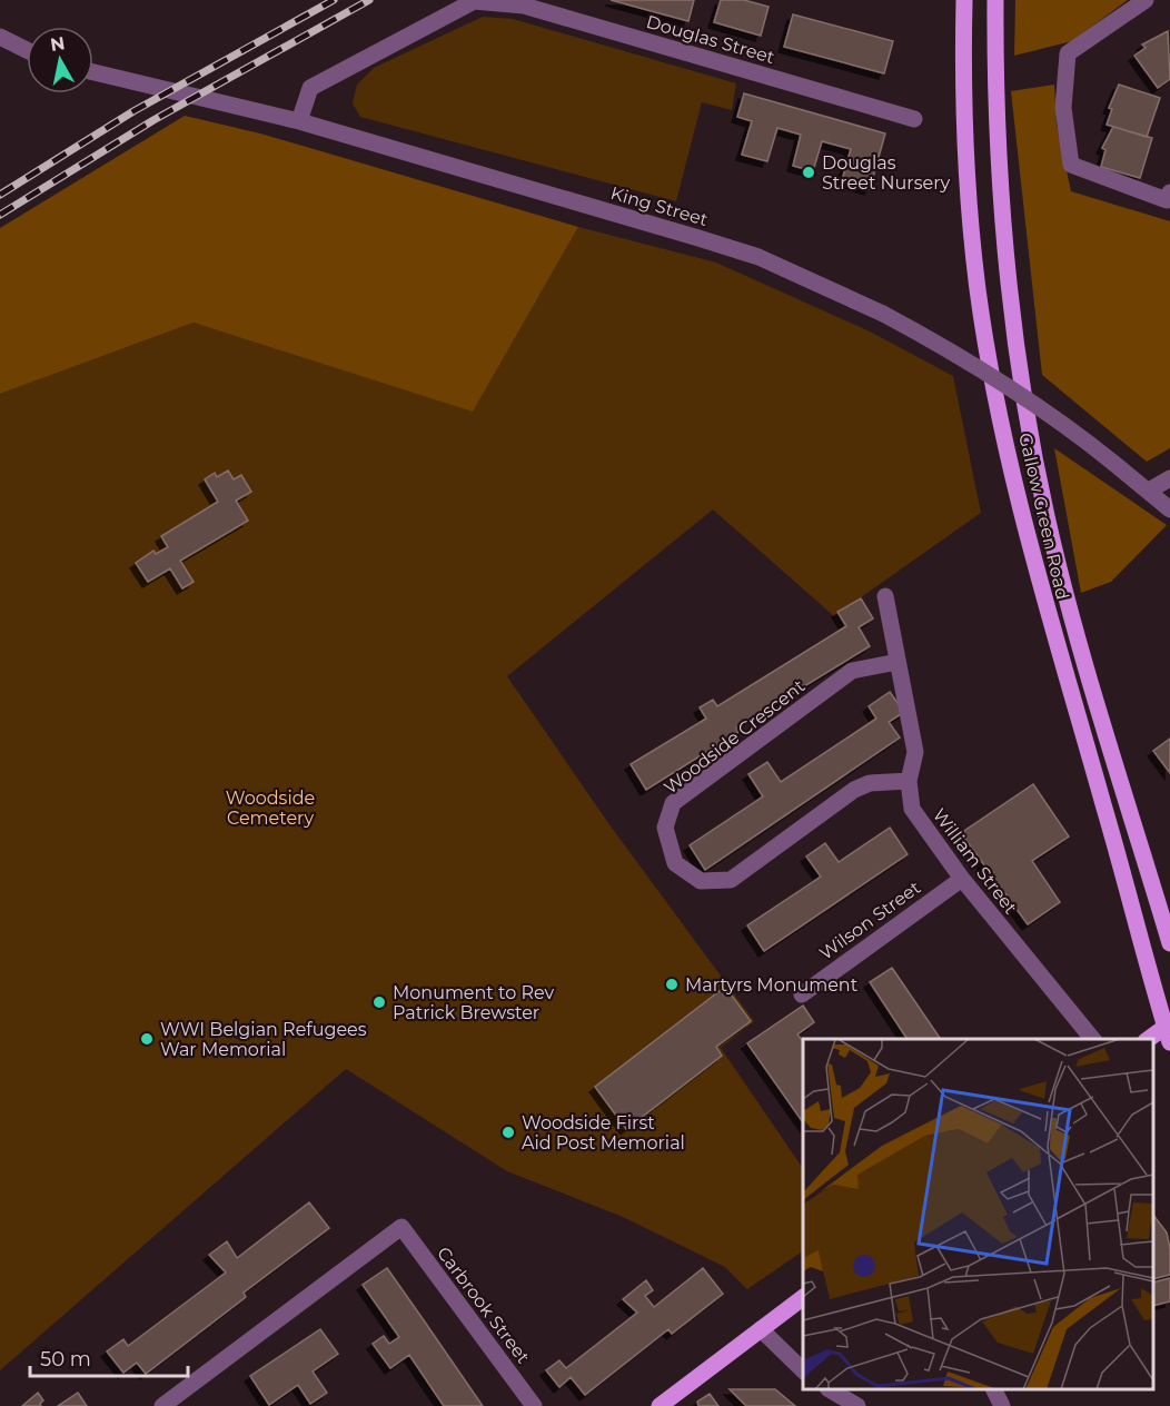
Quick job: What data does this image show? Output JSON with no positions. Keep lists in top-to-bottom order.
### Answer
{
  "streets": {
    "main road": ["Gallow Green Road"],
    "street": [
      "Douglas Street",
      "King Street",
      "Woodside Crescent",
      "William Street",
      "Wilson Street",
      "Carbrook Street"
    ]
  },
  "crossings": [
    ["Douglas Street", "King Street"],
    ["Woodside Crescent", "William Street"],
    ["William Street", "Wilson Street"]
  ],
  "parks": ["Woodside Cemetery"],
  "places": [
    "Douglas Street Nursery",
    "Martyrs Monument",
    "Monument to Rev Patrick Brewster",
    "WWI Belgian Refugees War Memorial",
    "Woodside First Aid Post Memorial"
  ],
  "scale_bar": "50 m",
  "north": "top"
}
